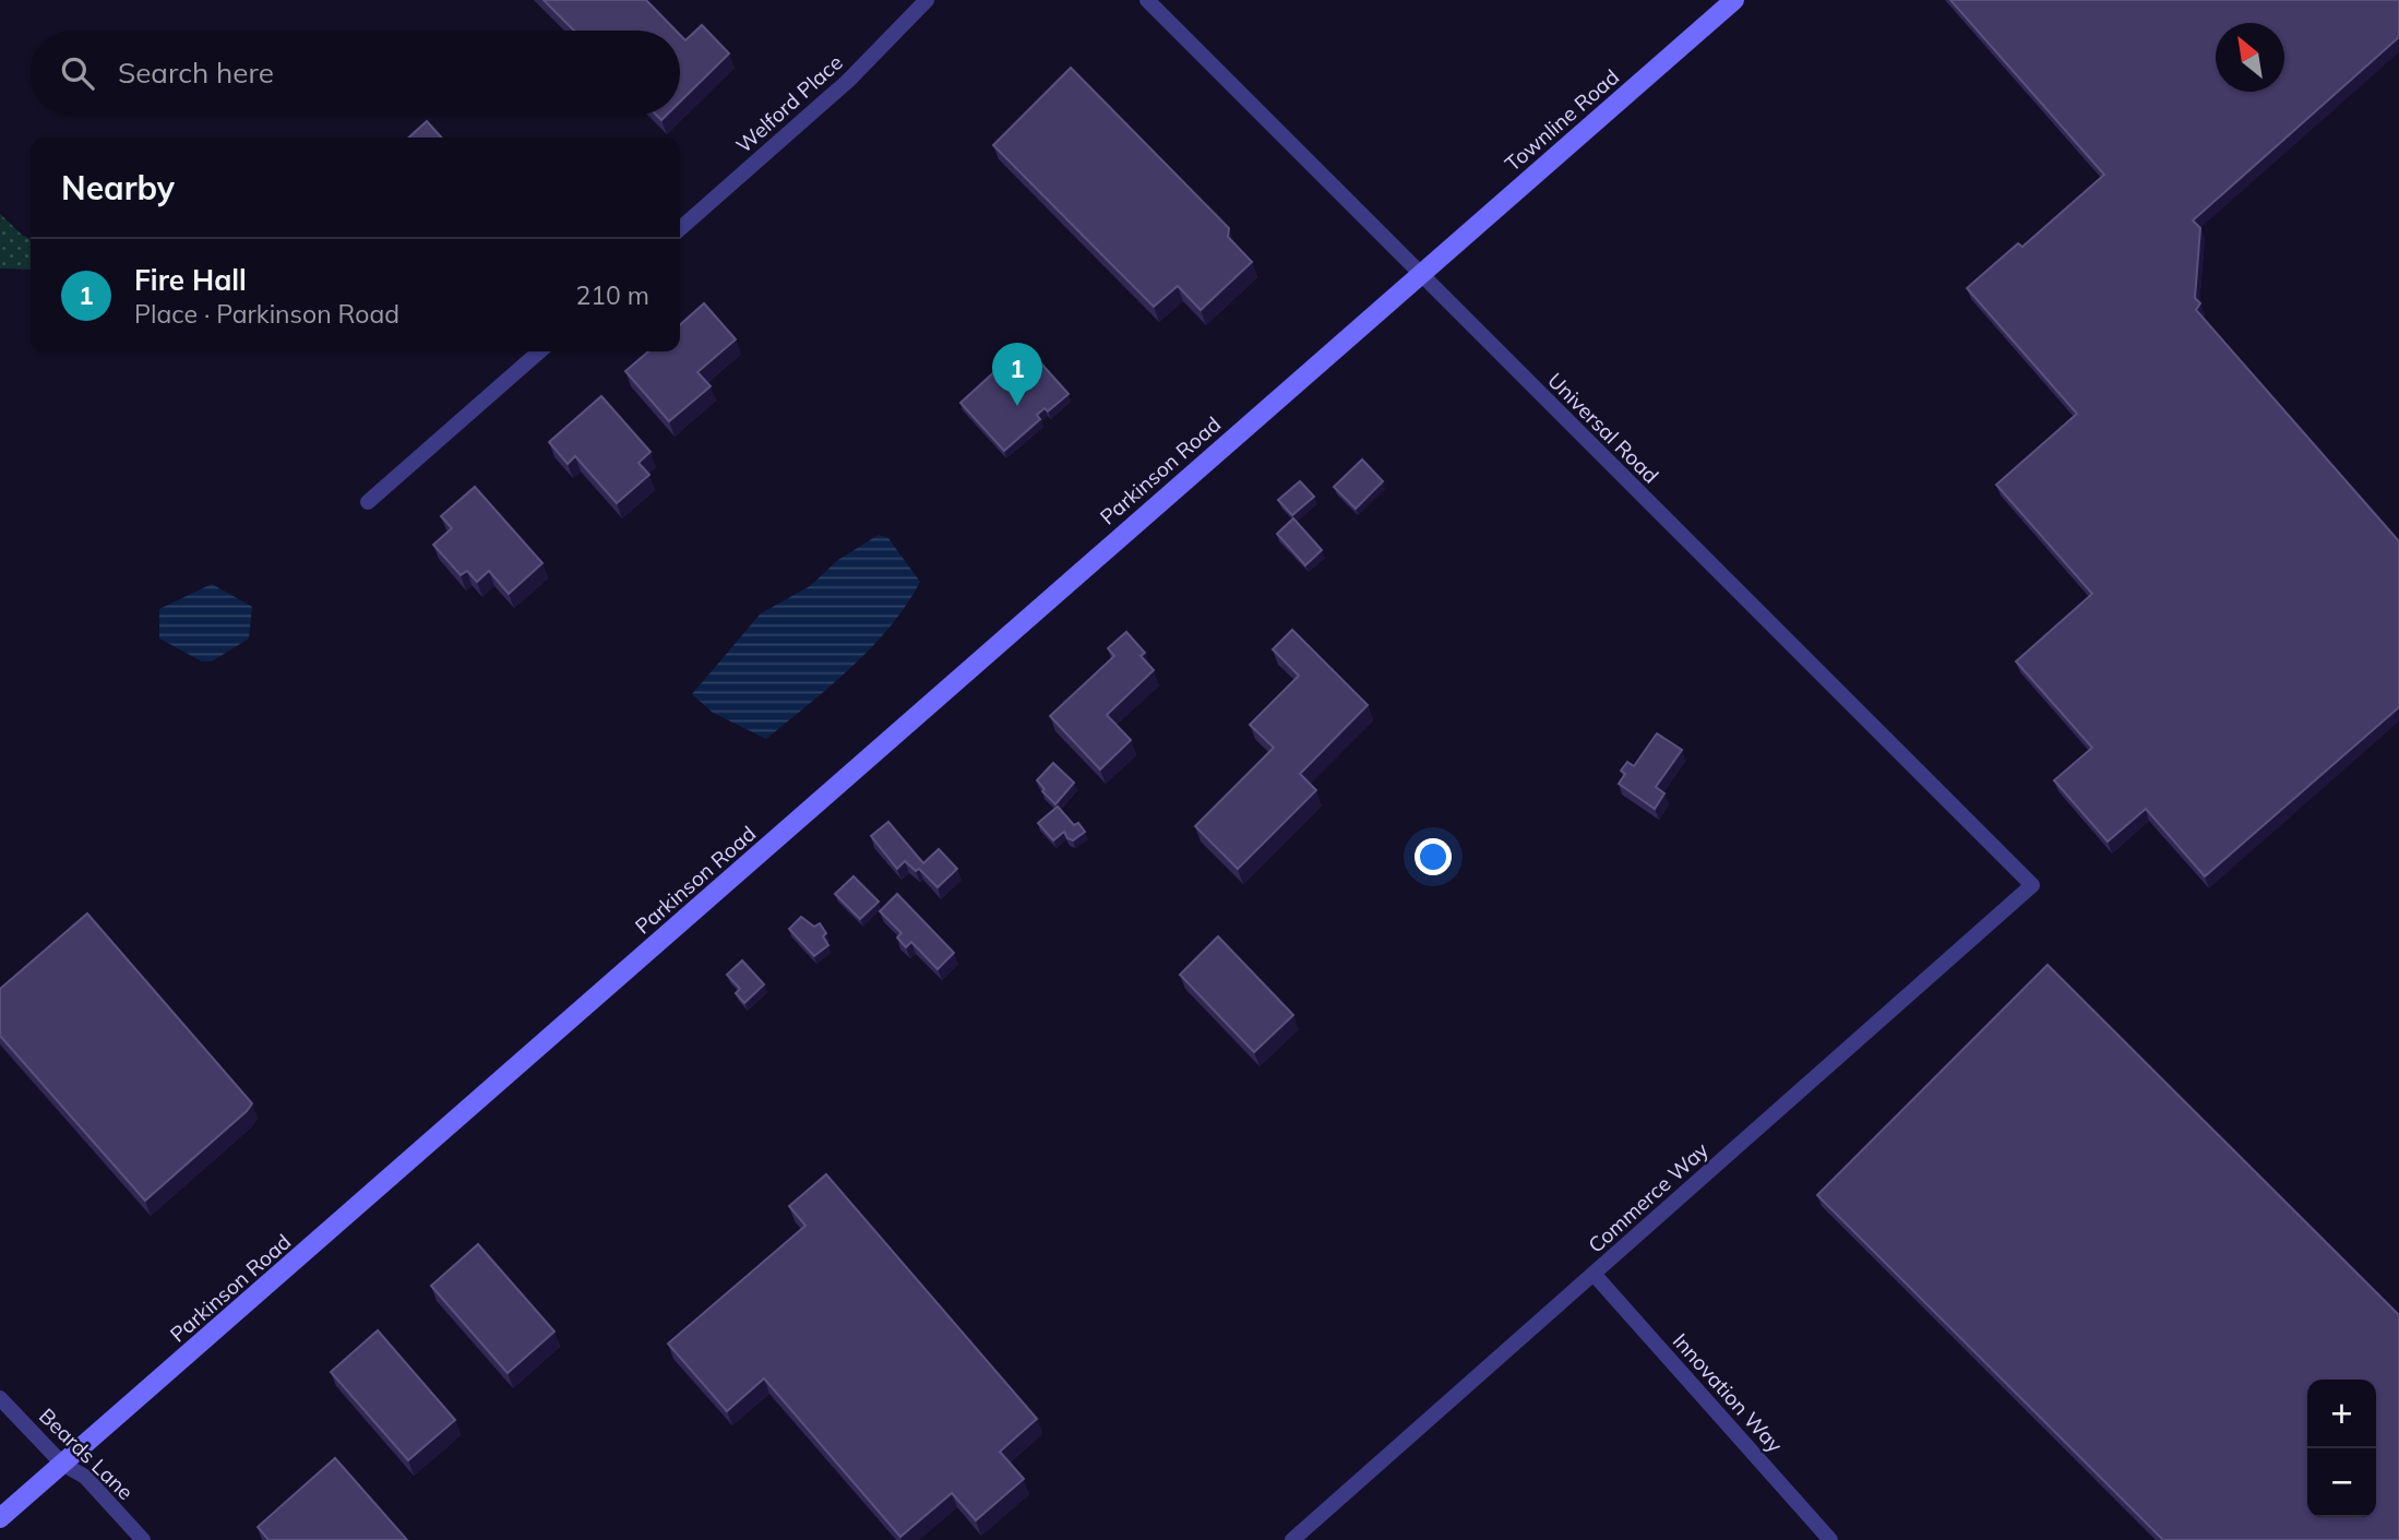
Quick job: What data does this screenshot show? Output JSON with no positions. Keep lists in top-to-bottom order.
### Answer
{
  "streets": {
    "main road": ["Townline Road", "Parkinson Road"],
    "street": [
      "Welford Place",
      "Universal Road",
      "Commerce Way",
      "Innovation Way",
      "Beards Lane"
    ]
  },
  "crossings": [
    ["Townline Road", "Universal Road"],
    ["Townline Road", "Parkinson Road"],
    ["Universal Road", "Parkinson Road"],
    ["Universal Road", "Commerce Way"],
    ["Parkinson Road", "Beards Lane"],
    ["Commerce Way", "Innovation Way"]
  ],
  "north": "top left",
  "page": {
    "search": "Search here",
    "heading": "Nearby",
    "list": [
      {
        "mark": "1",
        "name": "Fire Hall",
        "note": "Place · Parkinson Road",
        "value": "210 m"
      }
    ],
    "pins": "1",
    "map_buttons": ["+", "−"]
  }
}
